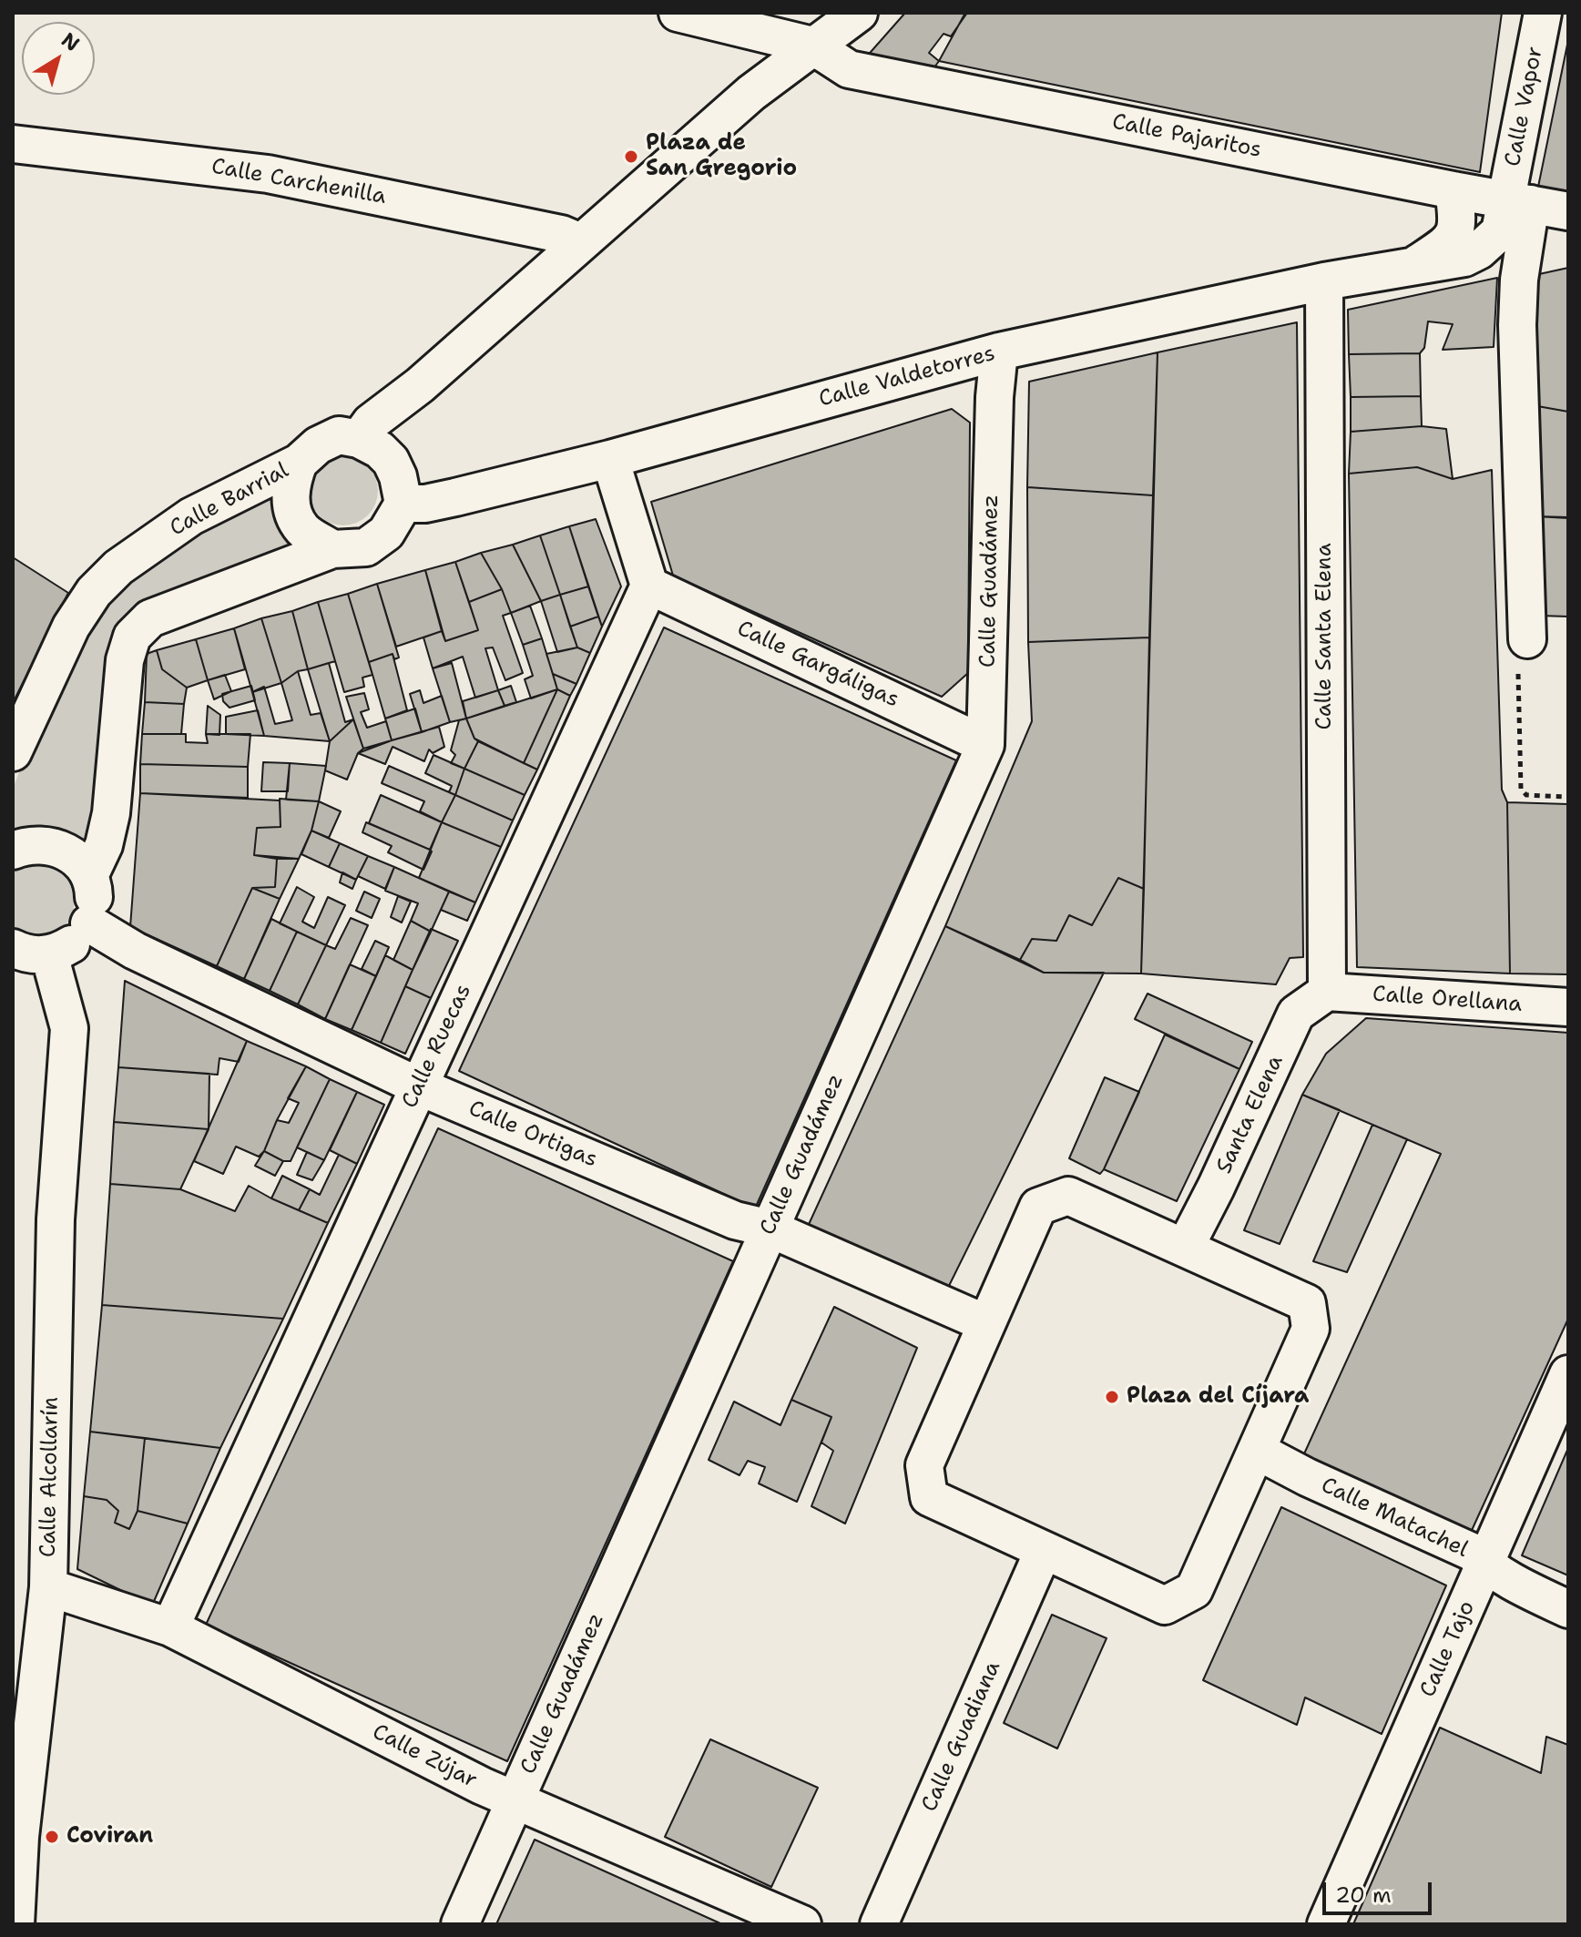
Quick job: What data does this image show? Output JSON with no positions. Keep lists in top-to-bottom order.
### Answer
{
  "streets": {
    "street": [
      "Calle Vapor",
      "Calle Pajaritos",
      "Calle Carchenilla",
      "Calle Valdetorres",
      "Calle Barrial",
      "Calle Guadámez",
      "Calle Santa Elena",
      "Calle Gargáligas",
      "Calle Orellana",
      "Calle Ruecas",
      "Santa Elena",
      "Calle Ortigas",
      "Calle Alcollarín",
      "Calle Matachel",
      "Calle Tajo",
      "Calle Guadiana",
      "Calle Zújar"
    ]
  },
  "crossings": [
    ["Calle Vapor", "Calle Pajaritos"],
    ["Calle Vapor", "Calle Valdetorres"],
    ["Calle Pajaritos", "Calle Valdetorres"],
    ["Calle Carchenilla", "Calle Barrial"],
    ["Calle Valdetorres", "Calle Barrial"],
    ["Calle Valdetorres", "Calle Guadámez"],
    ["Calle Valdetorres", "Calle Santa Elena"],
    ["Calle Guadámez", "Calle Gargáligas"],
    ["Calle Guadámez", "Calle Ortigas"],
    ["Calle Guadámez", "Calle Zújar"],
    ["Calle Santa Elena", "Calle Orellana"],
    ["Calle Santa Elena", "Santa Elena"],
    ["Calle Gargáligas", "Calle Ruecas"],
    ["Calle Orellana", "Santa Elena"],
    ["Calle Ruecas", "Calle Ortigas"],
    ["Calle Ruecas", "Calle Zújar"],
    ["Calle Ortigas", "Calle Alcollarín"],
    ["Calle Alcollarín", "Calle Zújar"],
    ["Calle Matachel", "Calle Tajo"]
  ],
  "places": ["Plaza de San Gregorio", "Plaza del Cíjara", "Coviran"],
  "scale_bar": "20 m",
  "north": "top right"
}
